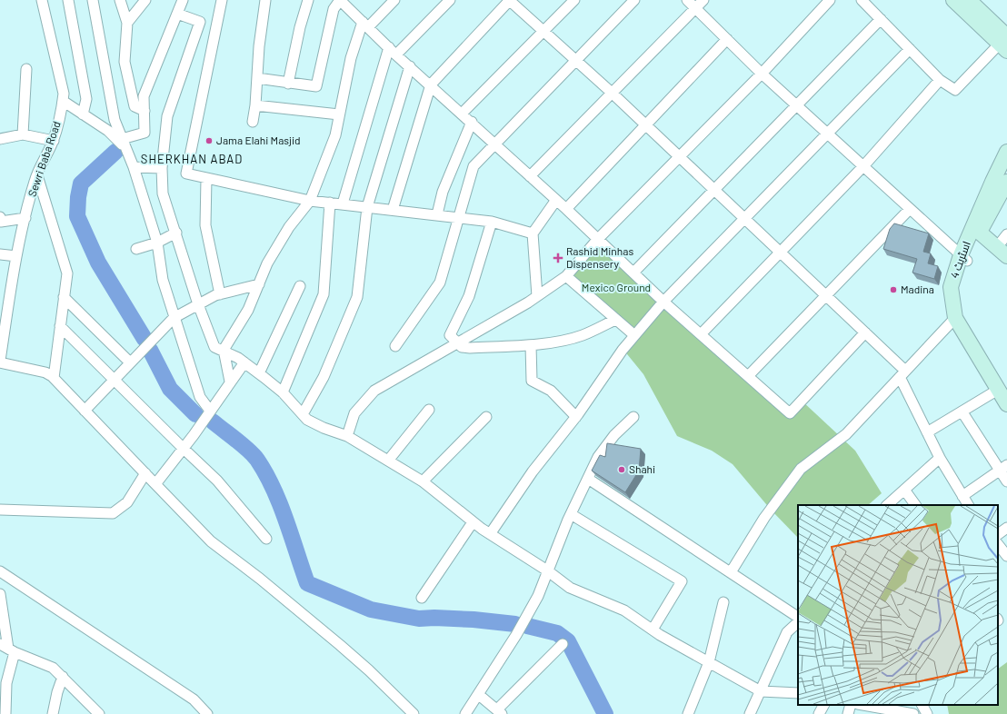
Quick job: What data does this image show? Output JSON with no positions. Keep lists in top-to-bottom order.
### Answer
{
  "streets": {
    "main road": ["اسٹریٹ 4"],
    "street": ["Sewri Baba Road"]
  },
  "districts": ["SHERKHAN ABAD"],
  "parks": ["Mexico Ground"],
  "places": {
    "other": ["Jama Elahi Masjid", "Madina", "Shahi"],
    "health": ["Rashid Minhas Dispensery"]
  }
}
